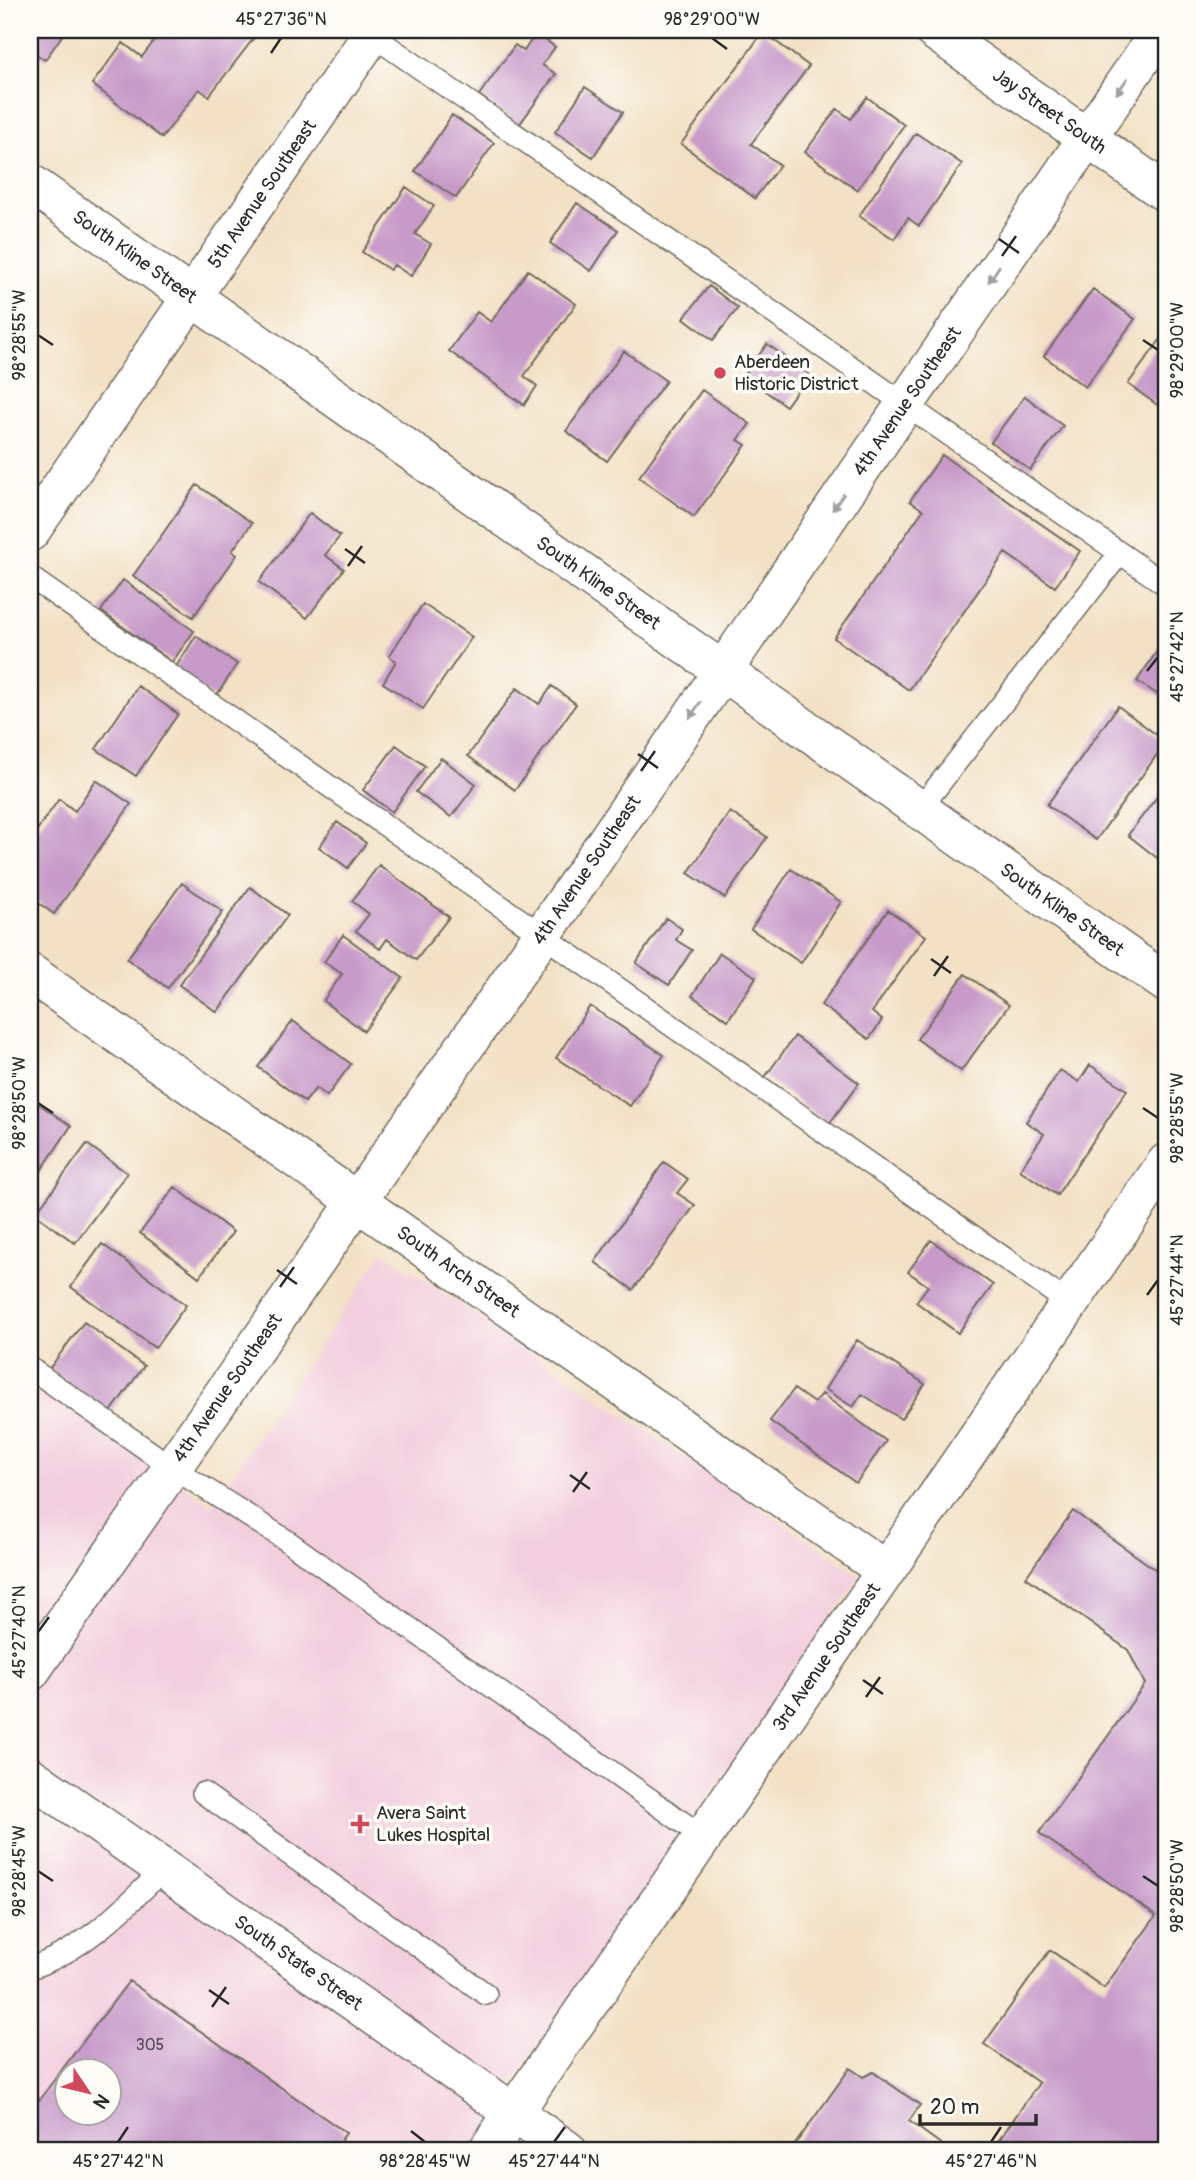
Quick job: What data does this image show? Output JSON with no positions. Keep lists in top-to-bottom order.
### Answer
{
  "streets": {
    "street": [
      "Jay Street South",
      "5th Avenue Southeast",
      "South Kline Street",
      "4th Avenue Southeast",
      "South Arch Street",
      "3rd Avenue Southeast",
      "South State Street"
    ]
  },
  "crossings": [
    ["Jay Street South", "4th Avenue Southeast"],
    ["5th Avenue Southeast", "South Kline Street"],
    ["South Kline Street", "4th Avenue Southeast"],
    ["4th Avenue Southeast", "South Arch Street"],
    ["South Arch Street", "3rd Avenue Southeast"],
    ["3rd Avenue Southeast", "South State Street"]
  ],
  "one_way": ["4th Avenue Southeast"],
  "places": {
    "other": ["Aberdeen Historic District"],
    "health": ["Avera Saint Lukes Hospital"]
  },
  "house_numbers": ["305"],
  "scale_bar": "20 m",
  "north": "bottom right",
  "coordinates": [
    "45°27'36\"N",
    "98°29'00\"W",
    "98°28'55\"W",
    "45°27'42\"N",
    "98°28'50\"W",
    "45°27'44\"N",
    "45°27'40\"N",
    "98°28'45\"W",
    "45°27'46\"N"
  ]
}
